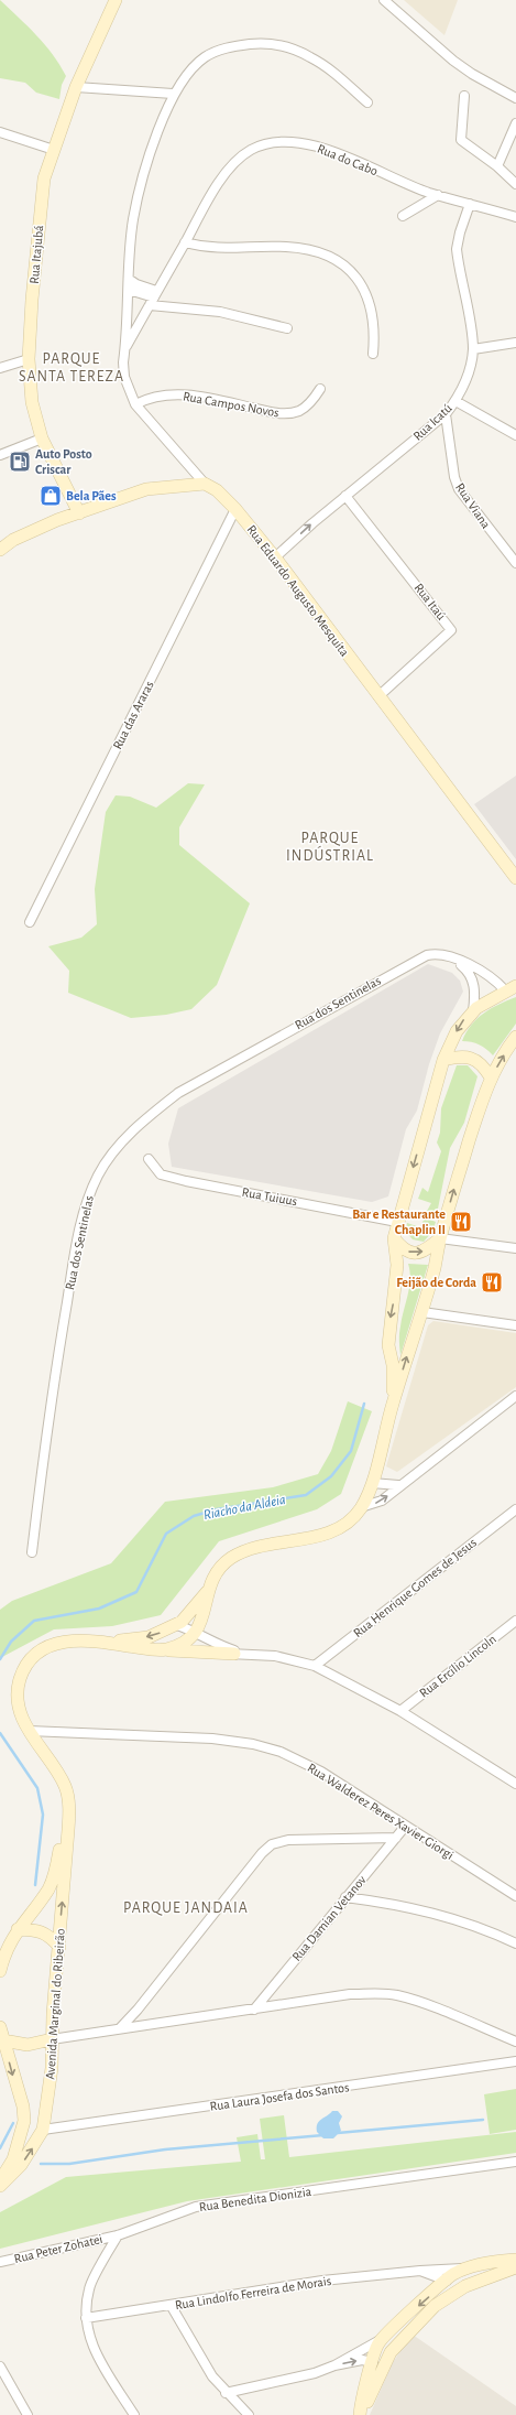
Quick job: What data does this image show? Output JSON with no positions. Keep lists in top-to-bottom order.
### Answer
{
  "streets": {
    "main road": ["Rua Itajubá", "Rua Eduardo Augusto Mesquita", "Avenida Marginal do Ribeirão"],
    "street": [
      "Rua do Cabo",
      "Rua Campos Novos",
      "Rua Icatú",
      "Rua Viana",
      "Rua Itaú",
      "Rua das Araras",
      "Rua dos Sentinelas",
      "Rua Tuiuus",
      "Rua Henrique Gomes de Jesus",
      "Rua Ercílio Lincoln",
      "Rua Walderez Peres Xavier Giorgi",
      "Rua Damian Vetanov",
      "Rua Laura Josefa dos Santos",
      "Rua Benedita Dionizia",
      "Rua Peter Zohatei",
      "Rua Lindolfo Ferreira de Morais"
    ]
  },
  "crossings": [
    ["Rua do Cabo", "Rua Icatú"],
    ["Rua Icatú", "Rua Viana"],
    ["Rua Icatú", "Rua Eduardo Augusto Mesquita"],
    ["Rua Icatú", "Rua Itaú"],
    ["Rua Eduardo Augusto Mesquita", "Rua Itaú"],
    ["Rua Eduardo Augusto Mesquita", "Rua das Araras"],
    ["Rua dos Sentinelas", "Avenida Marginal do Ribeirão"],
    ["Rua Tuiuus", "Avenida Marginal do Ribeirão"],
    ["Rua Walderez Peres Xavier Giorgi", "Rua Damian Vetanov"],
    ["Rua Walderez Peres Xavier Giorgi", "Avenida Marginal do Ribeirão"],
    ["Avenida Marginal do Ribeirão", "Rua Laura Josefa dos Santos"],
    ["Rua Benedita Dionizia", "Rua Peter Zohatei"]
  ],
  "districts": ["PARQUE SANTA TEREZA", "PARQUE INDÚSTRIAL", "PARQUE JANDAIA"],
  "water": ["Riacho da Aldeia"],
  "places": {
    "fuel station": ["Auto Posto Criscar"],
    "shop": ["Bela Pães"],
    "restaurant": ["Bar e Restaurante Chaplin II", "Feijão de Corda"]
  }
}
